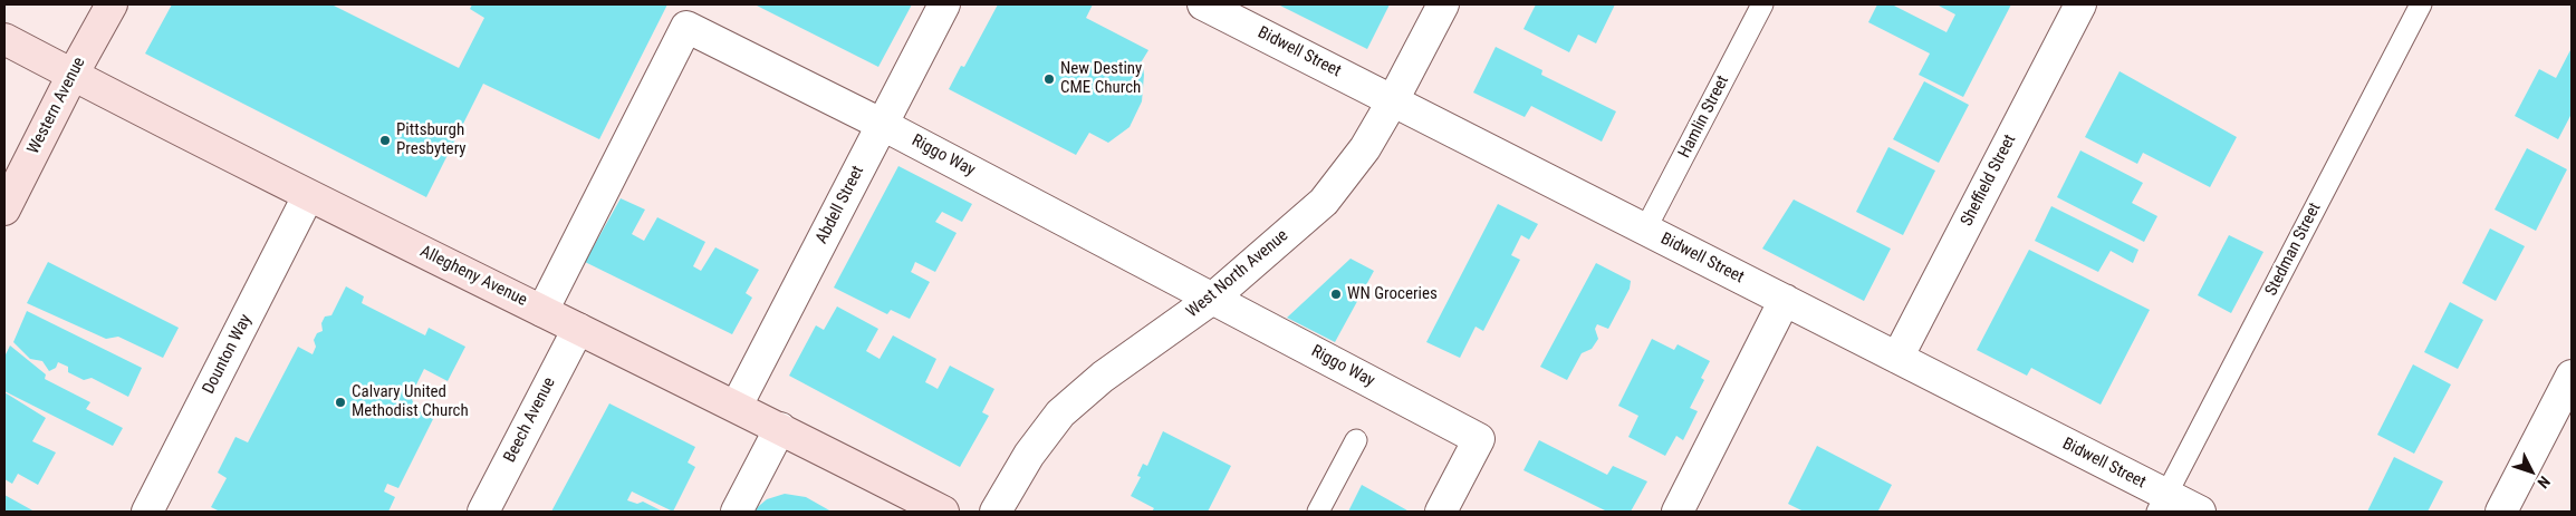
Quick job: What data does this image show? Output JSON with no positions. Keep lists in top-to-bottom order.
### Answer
{
  "streets": {
    "main road": ["Western Avenue", "Allegheny Avenue"],
    "street": [
      "Bidwell Street",
      "Riggo Way",
      "Sheffield Street",
      "Abdell Street",
      "West North Avenue",
      "Dounton Way",
      "Beech Avenue"
    ],
    "lane": ["Hamlin Street", "Stedman Street"]
  },
  "crossings": [
    ["Bidwell Street", "Hamlin Street"],
    ["Bidwell Street", "Sheffield Street"],
    ["Bidwell Street", "Stedman Street"],
    ["Bidwell Street", "West North Avenue"],
    ["Western Avenue", "Allegheny Avenue"],
    ["Riggo Way", "Abdell Street"],
    ["Riggo Way", "West North Avenue"],
    ["Riggo Way", "Allegheny Avenue"],
    ["Abdell Street", "Allegheny Avenue"],
    ["Allegheny Avenue", "Dounton Way"],
    ["Allegheny Avenue", "Beech Avenue"]
  ],
  "places": [
    "New Destiny CME Church",
    "Pittsburgh Presbytery",
    "WN Groceries",
    "Calvary United Methodist Church"
  ],
  "north": "bottom right"
}
